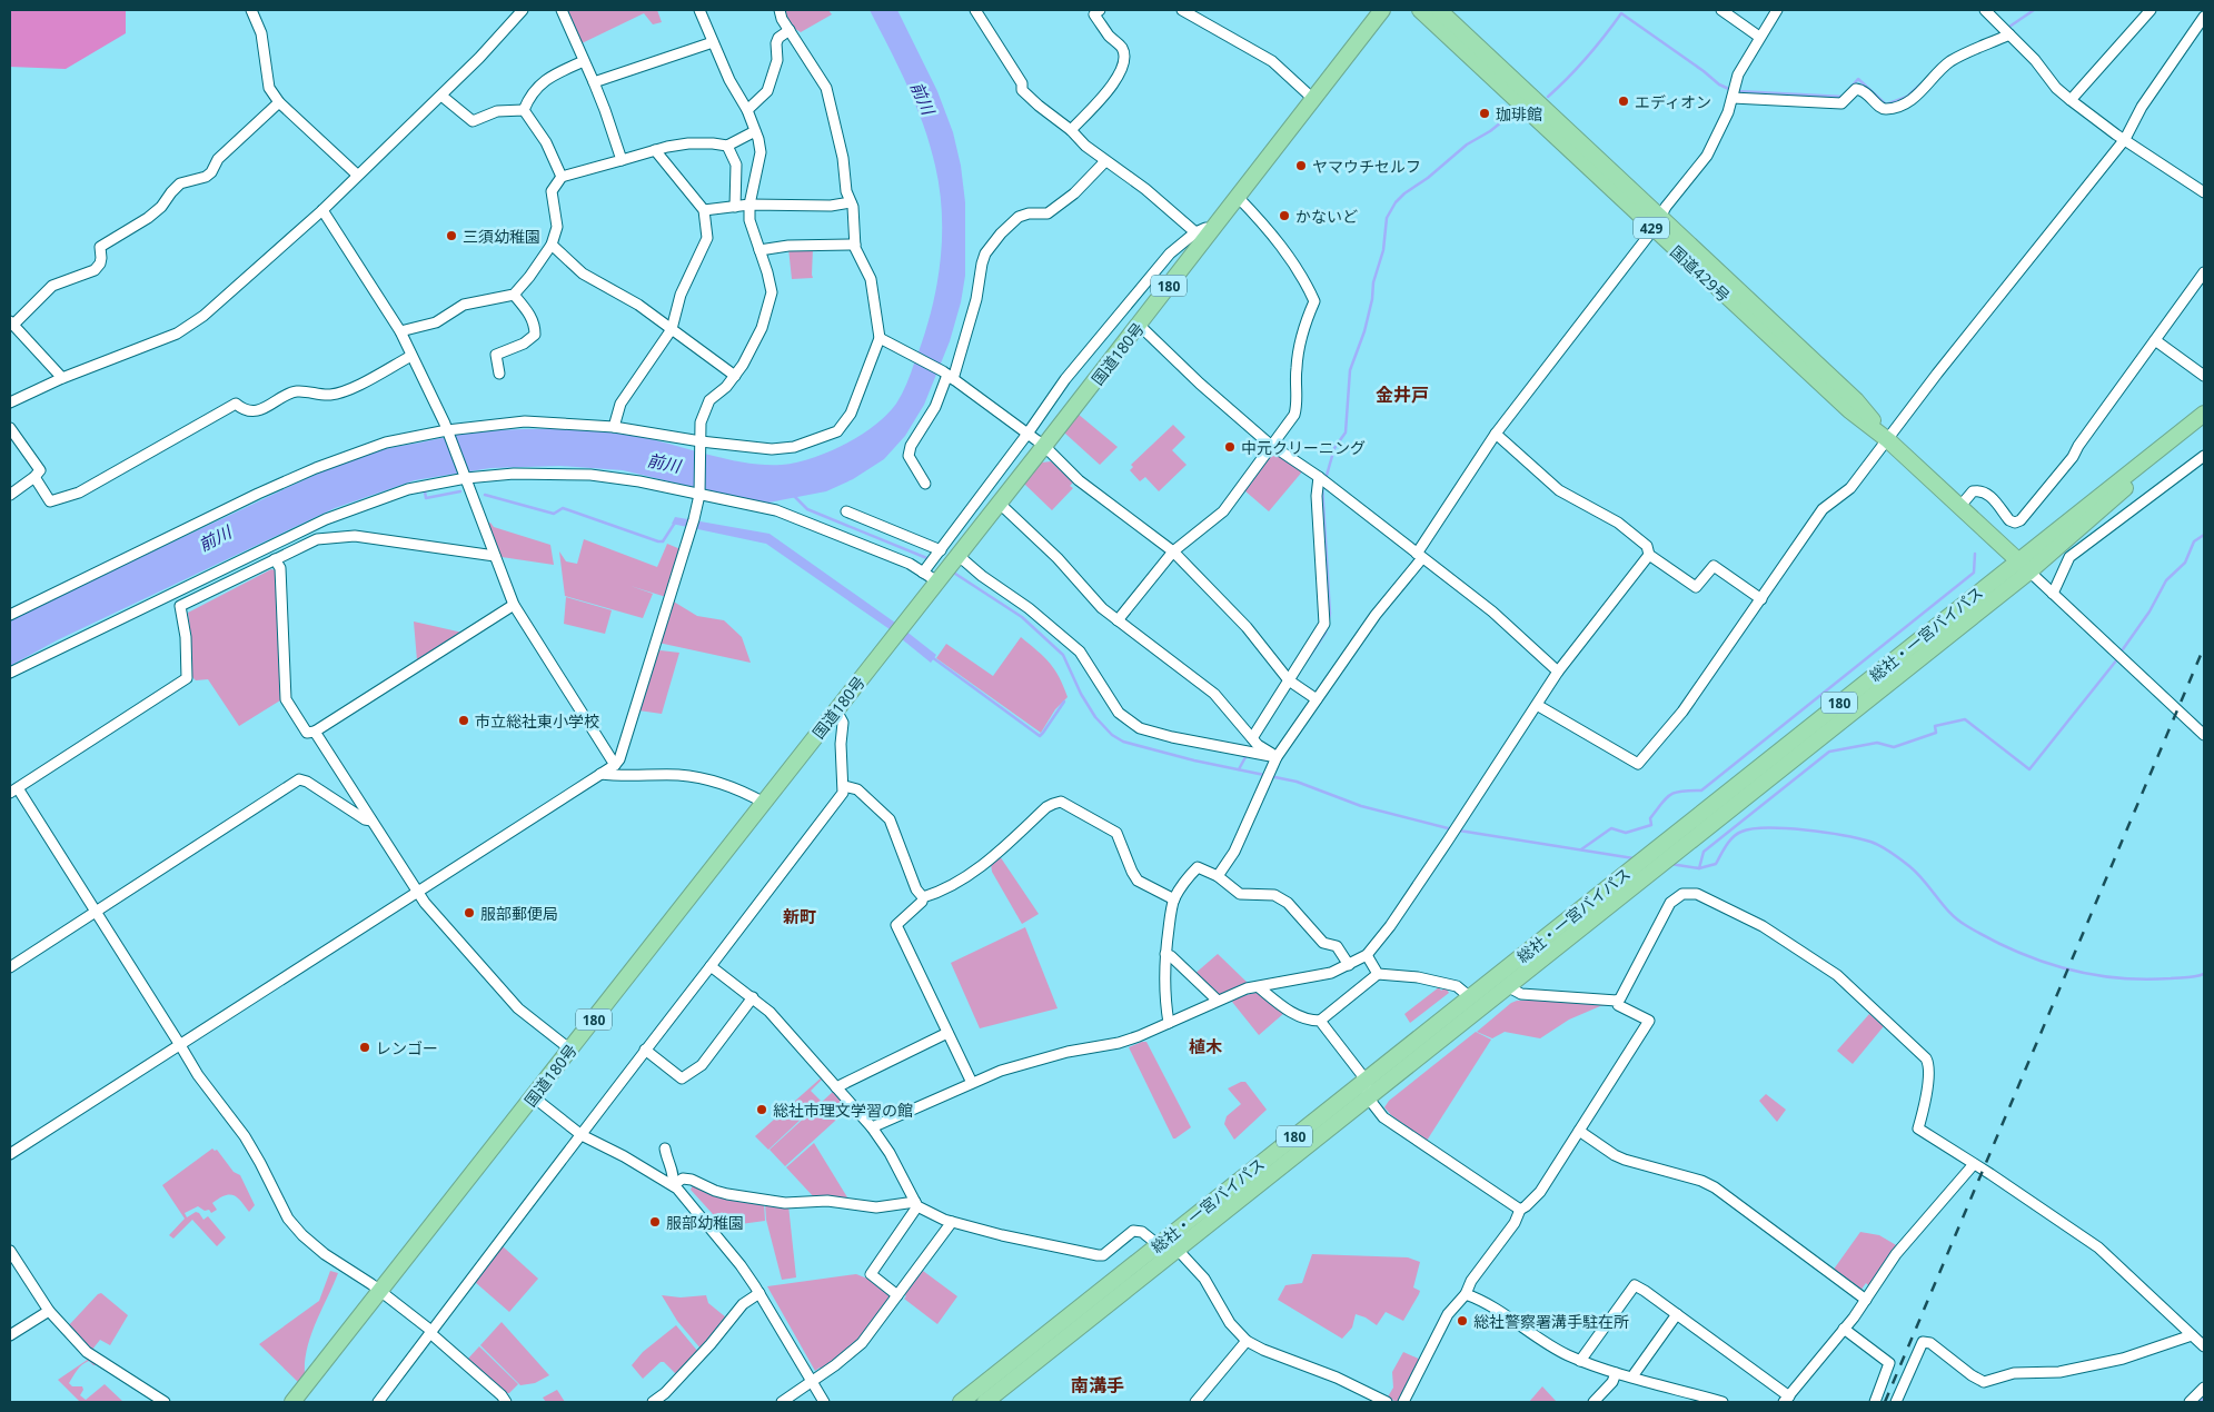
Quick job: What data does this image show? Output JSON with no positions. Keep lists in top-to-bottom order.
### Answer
{
  "streets": {
    "highway": [
      "429",
      "国道429号",
      "180",
      "国道180号",
      "総社・一宮バイパス"
    ]
  },
  "crossings": [
    ["国道429号", "総社・一宮バイパス"]
  ],
  "districts": [
    "金井戸",
    "新町",
    "植木",
    "南溝手"
  ],
  "water": ["前川"],
  "places": [
    "エディオン",
    "珈琲館",
    "ヤマウチセルフ",
    "かないど",
    "三須幼稚園",
    "中元クリーニング",
    "市立総社東小学校",
    "服部郵便局",
    "レンゴー",
    "総社市理文学習の館",
    "服部幼稚園",
    "総社警察署溝手駐在所"
  ]
}
